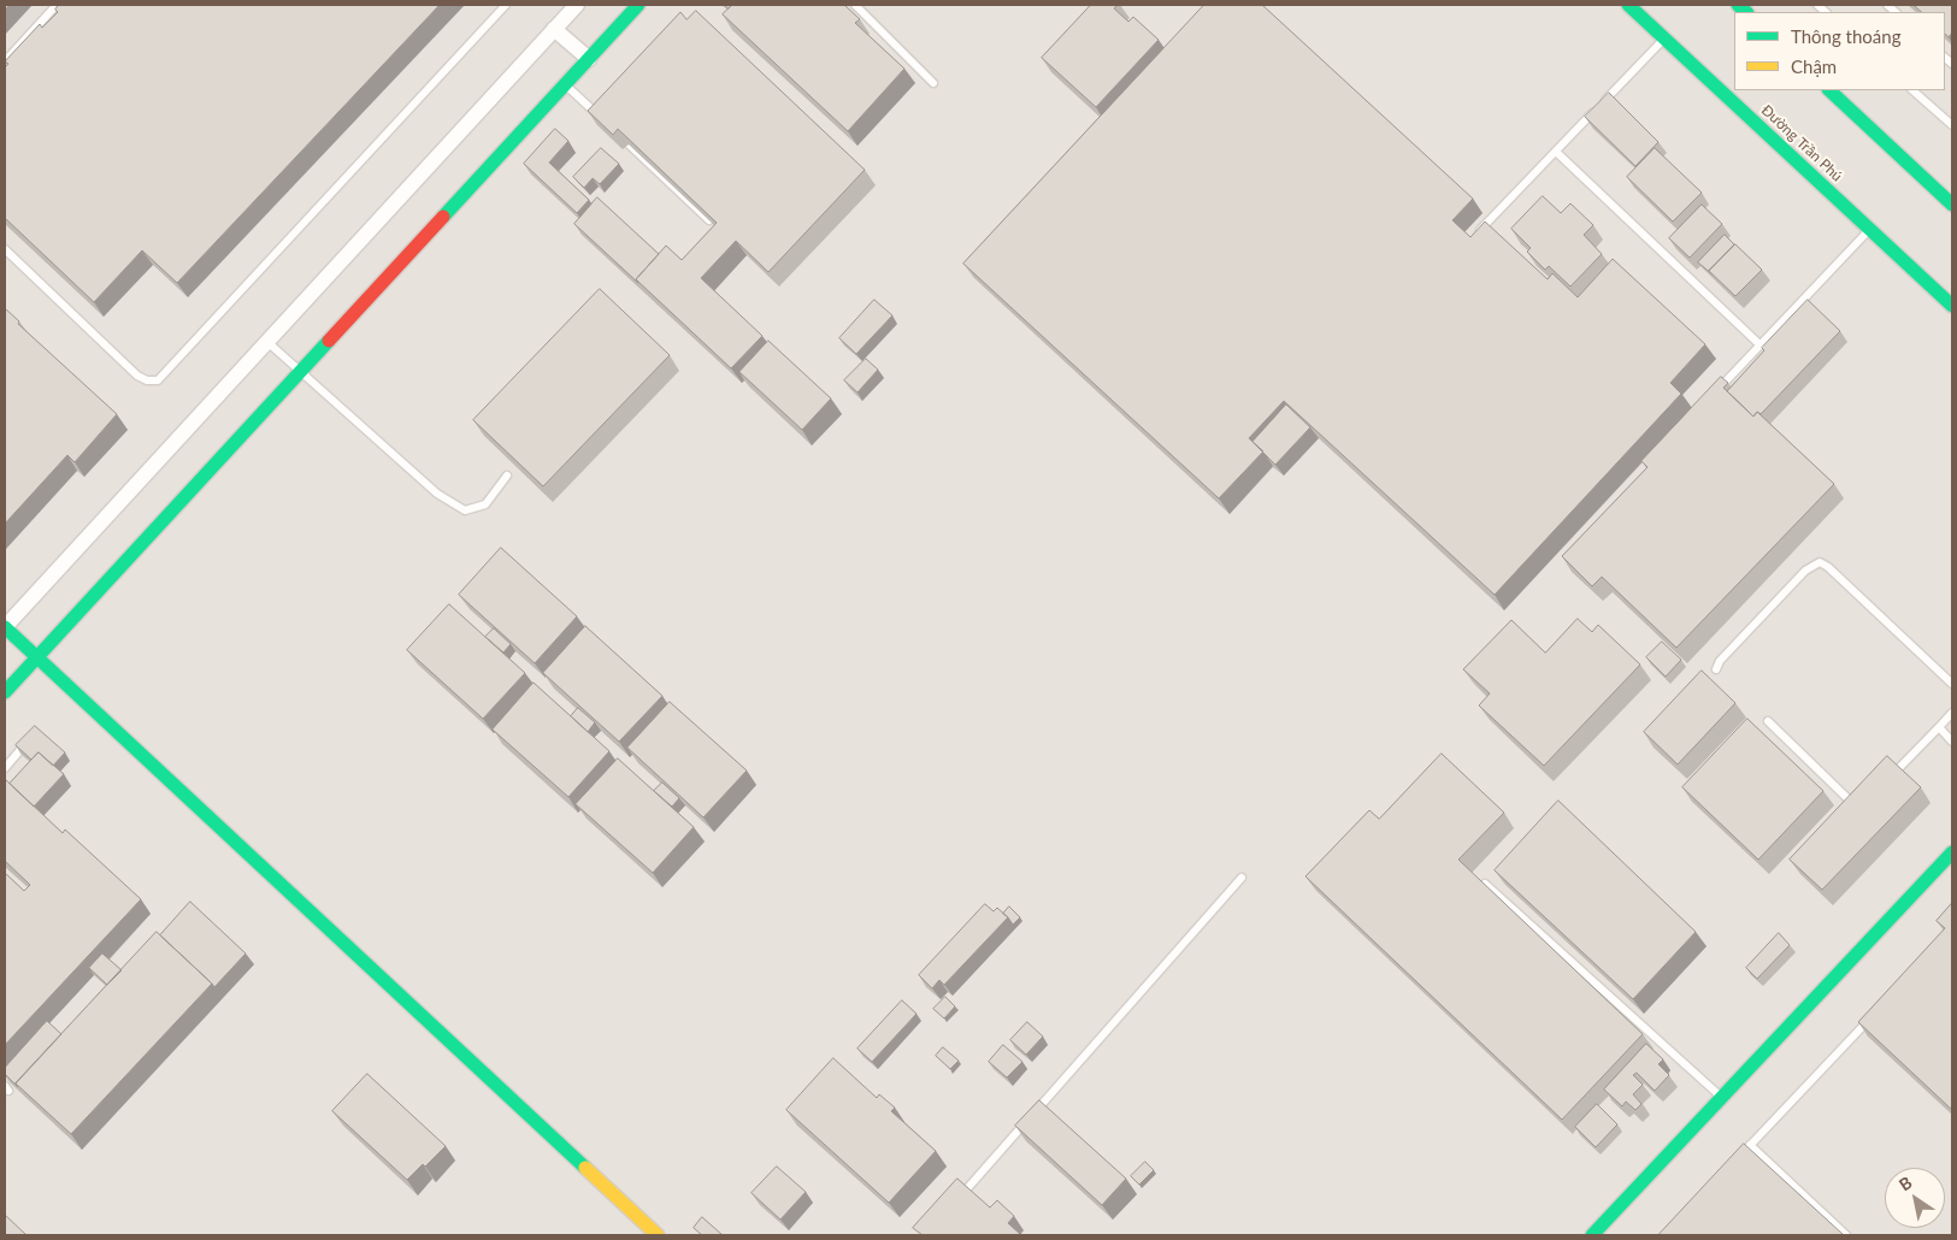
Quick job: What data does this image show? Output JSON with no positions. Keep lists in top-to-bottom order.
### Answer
{
  "streets": {
    "street": ["Đường Trần Phú"]
  },
  "legend": ["Thông thoáng", "Chậm"],
  "north": "top left"
}
